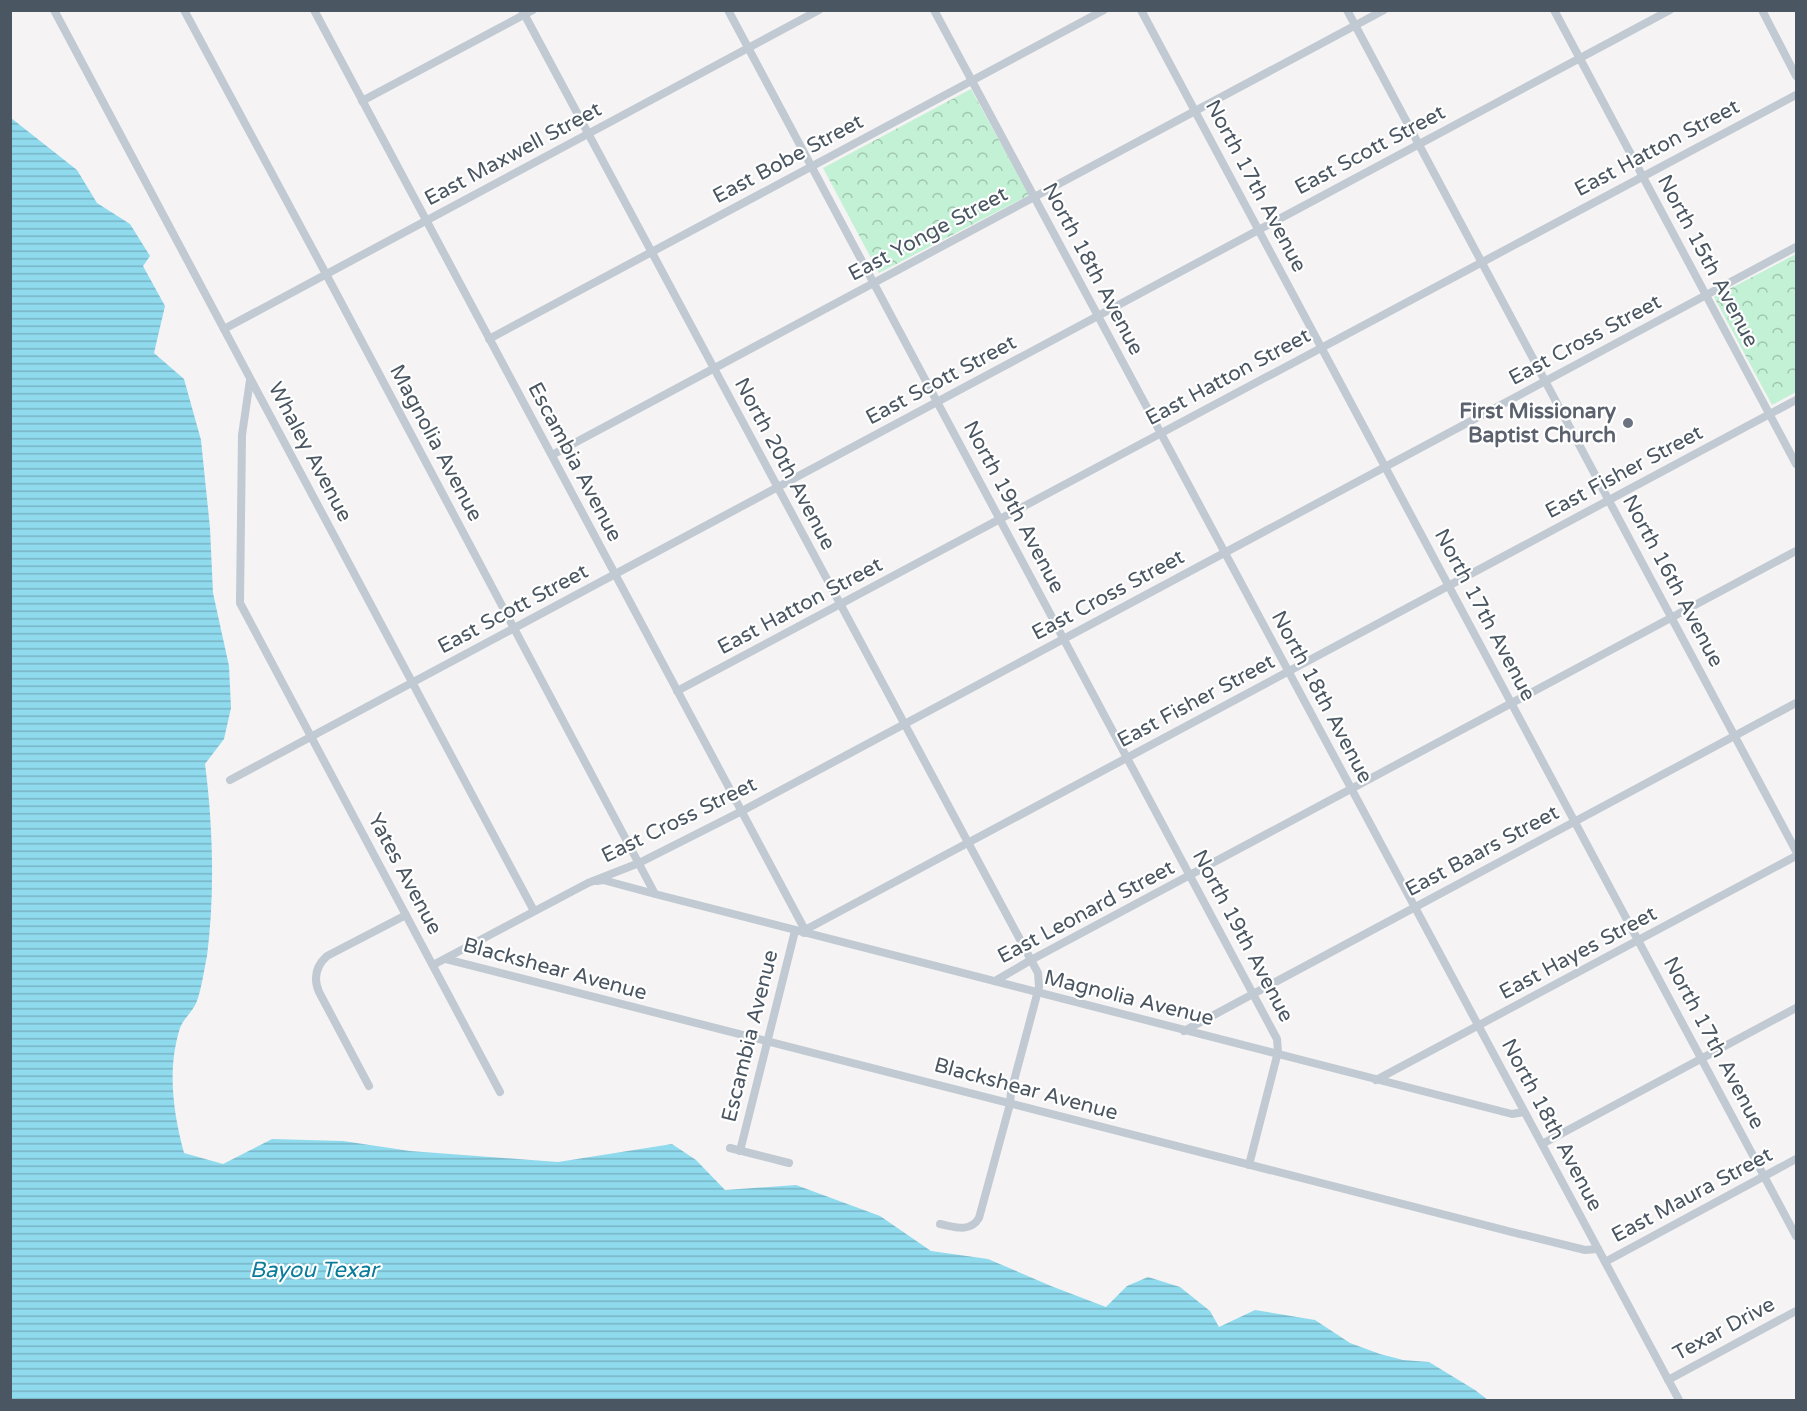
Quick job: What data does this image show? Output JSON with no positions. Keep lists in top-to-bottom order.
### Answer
{
  "streets": {
    "street": [
      "East Hatton Street",
      "East Scott Street",
      "East Maxwell Street",
      "East Bobe Street",
      "North 17th Avenue",
      "East Yonge Street",
      "North 15th Avenue",
      "North 18th Avenue",
      "East Cross Street",
      "Magnolia Avenue",
      "Whaley Avenue",
      "Escambia Avenue",
      "North 20th Avenue",
      "East Fisher Street",
      "North 19th Avenue",
      "North 16th Avenue",
      "East Baars Street",
      "Yates Avenue",
      "East Leonard Street",
      "East Hayes Street",
      "Blackshear Avenue",
      "East Maura Street",
      "Texar Drive"
    ]
  },
  "crossings": [
    ["East Hatton Street", "North 17th Avenue"],
    ["East Hatton Street", "North 15th Avenue"],
    ["East Hatton Street", "North 18th Avenue"],
    ["East Hatton Street", "Escambia Avenue"],
    ["East Hatton Street", "North 20th Avenue"],
    ["East Hatton Street", "North 19th Avenue"],
    ["East Hatton Street", "North 16th Avenue"],
    ["East Scott Street", "North 17th Avenue"],
    ["East Scott Street", "North 15th Avenue"],
    ["East Scott Street", "North 18th Avenue"],
    ["East Scott Street", "Magnolia Avenue"],
    ["East Scott Street", "Whaley Avenue"],
    ["East Scott Street", "Escambia Avenue"],
    ["East Scott Street", "North 20th Avenue"],
    ["East Scott Street", "North 19th Avenue"],
    ["East Scott Street", "North 16th Avenue"],
    ["East Scott Street", "Yates Avenue"],
    ["East Maxwell Street", "Magnolia Avenue"],
    ["East Maxwell Street", "Whaley Avenue"],
    ["East Maxwell Street", "Escambia Avenue"],
    ["East Maxwell Street", "North 20th Avenue"],
    ["East Maxwell Street", "North 19th Avenue"],
    ["East Bobe Street", "North 18th Avenue"],
    ["East Bobe Street", "Escambia Avenue"],
    ["East Bobe Street", "North 20th Avenue"],
    ["East Bobe Street", "North 19th Avenue"],
    ["North 17th Avenue", "East Yonge Street"],
    ["North 17th Avenue", "East Cross Street"],
    ["North 17th Avenue", "East Fisher Street"],
    ["North 17th Avenue", "East Baars Street"],
    ["North 17th Avenue", "East Leonard Street"],
    ["North 17th Avenue", "East Hayes Street"],
    ["North 17th Avenue", "East Maura Street"],
    ["East Yonge Street", "North 18th Avenue"],
    ["East Yonge Street", "Escambia Avenue"],
    ["East Yonge Street", "North 20th Avenue"],
    ["East Yonge Street", "North 19th Avenue"],
    ["East Yonge Street", "North 16th Avenue"],
    ["North 15th Avenue", "East Cross Street"],
    ["North 15th Avenue", "East Fisher Street"],
    ["North 18th Avenue", "East Cross Street"],
    ["North 18th Avenue", "Magnolia Avenue"],
    ["North 18th Avenue", "East Fisher Street"],
    ["North 18th Avenue", "East Baars Street"],
    ["North 18th Avenue", "East Leonard Street"],
    ["North 18th Avenue", "East Hayes Street"],
    ["North 18th Avenue", "Blackshear Avenue"],
    ["North 18th Avenue", "East Maura Street"],
    ["North 18th Avenue", "Texar Drive"],
    ["East Cross Street", "Magnolia Avenue"],
    ["East Cross Street", "Whaley Avenue"],
    ["East Cross Street", "Escambia Avenue"],
    ["East Cross Street", "North 20th Avenue"],
    ["East Cross Street", "North 19th Avenue"],
    ["East Cross Street", "North 16th Avenue"],
    ["East Cross Street", "Yates Avenue"],
    ["East Cross Street", "Blackshear Avenue"],
    ["Magnolia Avenue", "Escambia Avenue"],
    ["Magnolia Avenue", "North 20th Avenue"],
    ["Magnolia Avenue", "East Fisher Street"],
    ["Magnolia Avenue", "North 19th Avenue"],
    ["Magnolia Avenue", "East Baars Street"],
    ["Magnolia Avenue", "East Leonard Street"],
    ["Magnolia Avenue", "East Hayes Street"],
    ["Whaley Avenue", "Yates Avenue"],
    ["Escambia Avenue", "East Fisher Street"],
    ["Escambia Avenue", "Blackshear Avenue"],
    ["North 20th Avenue", "East Fisher Street"],
    ["North 20th Avenue", "East Leonard Street"],
    ["North 20th Avenue", "Blackshear Avenue"],
    ["East Fisher Street", "North 19th Avenue"],
    ["East Fisher Street", "North 16th Avenue"],
    ["North 19th Avenue", "East Baars Street"],
    ["North 19th Avenue", "East Leonard Street"],
    ["North 16th Avenue", "East Baars Street"],
    ["North 16th Avenue", "East Leonard Street"]
  ],
  "water": ["Bayou Texar"],
  "places": ["First Missionary Baptist Church"]
}
